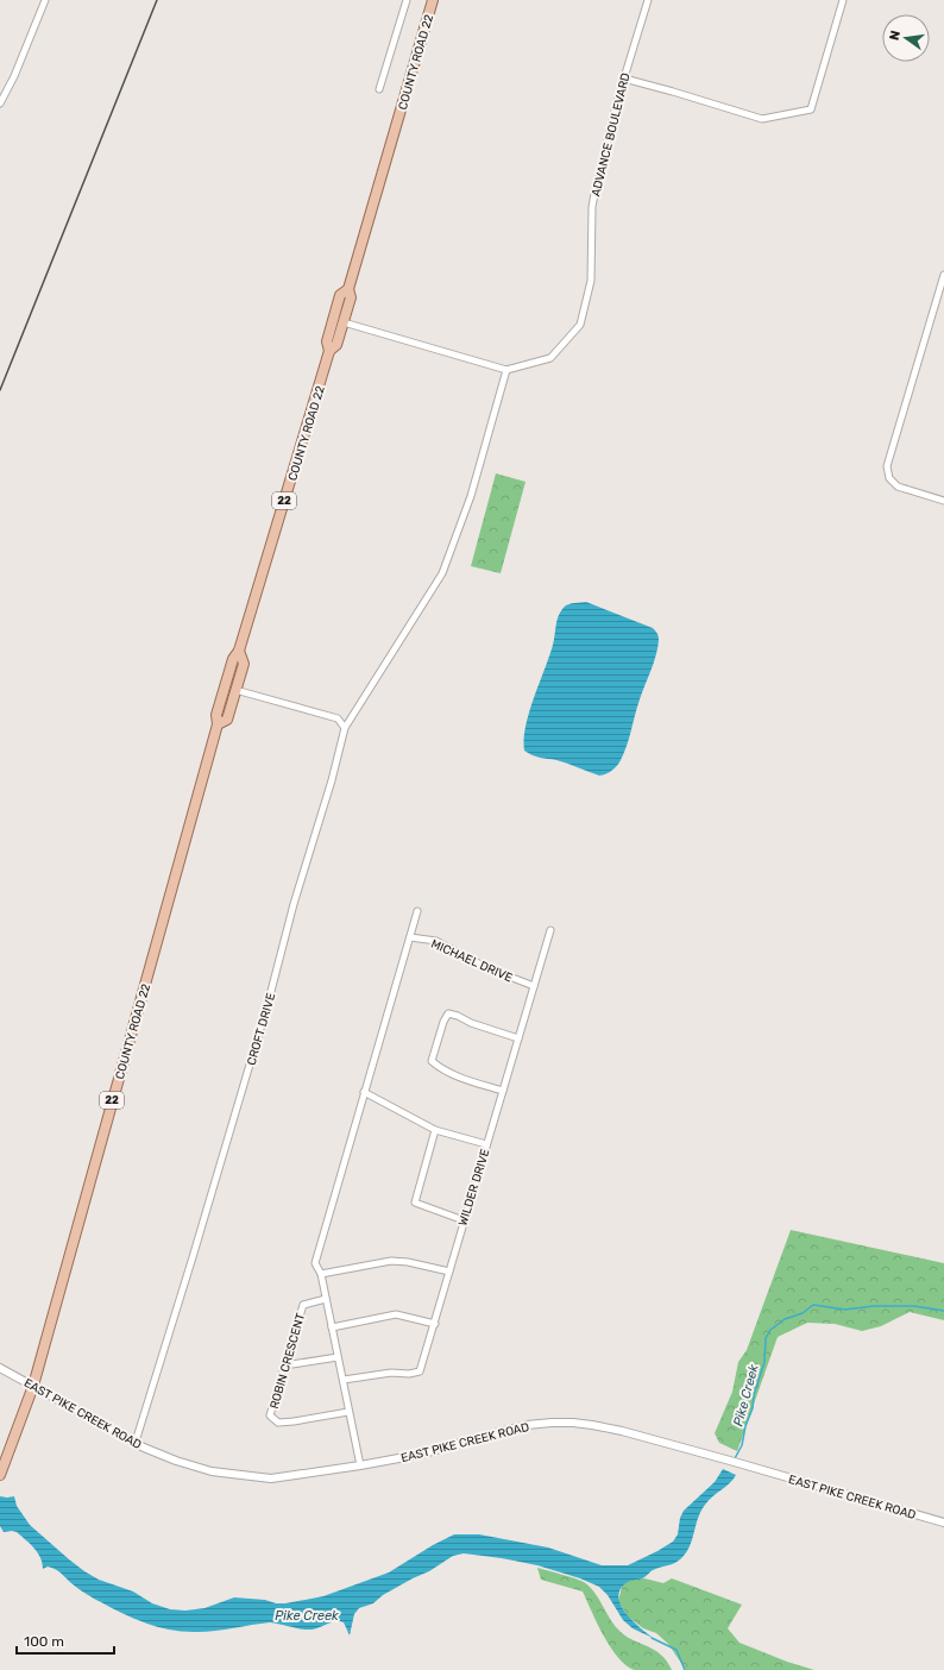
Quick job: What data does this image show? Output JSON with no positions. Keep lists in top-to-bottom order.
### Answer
{
  "streets": {
    "main road": ["COUNTY ROAD 22", "22"],
    "street": [
      "ADVANCE BOULEVARD",
      "MICHAEL DRIVE",
      "CROFT DRIVE",
      "WILDER DRIVE",
      "ROBIN CRESCENT",
      "EAST PIKE CREEK ROAD"
    ]
  },
  "crossings": [
    ["COUNTY ROAD 22", "EAST PIKE CREEK ROAD"],
    ["ADVANCE BOULEVARD", "CROFT DRIVE"],
    ["MICHAEL DRIVE", "WILDER DRIVE"],
    ["CROFT DRIVE", "EAST PIKE CREEK ROAD"]
  ],
  "water": ["Pike Creek"],
  "scale_bar": "100 m",
  "north": "left"
}
